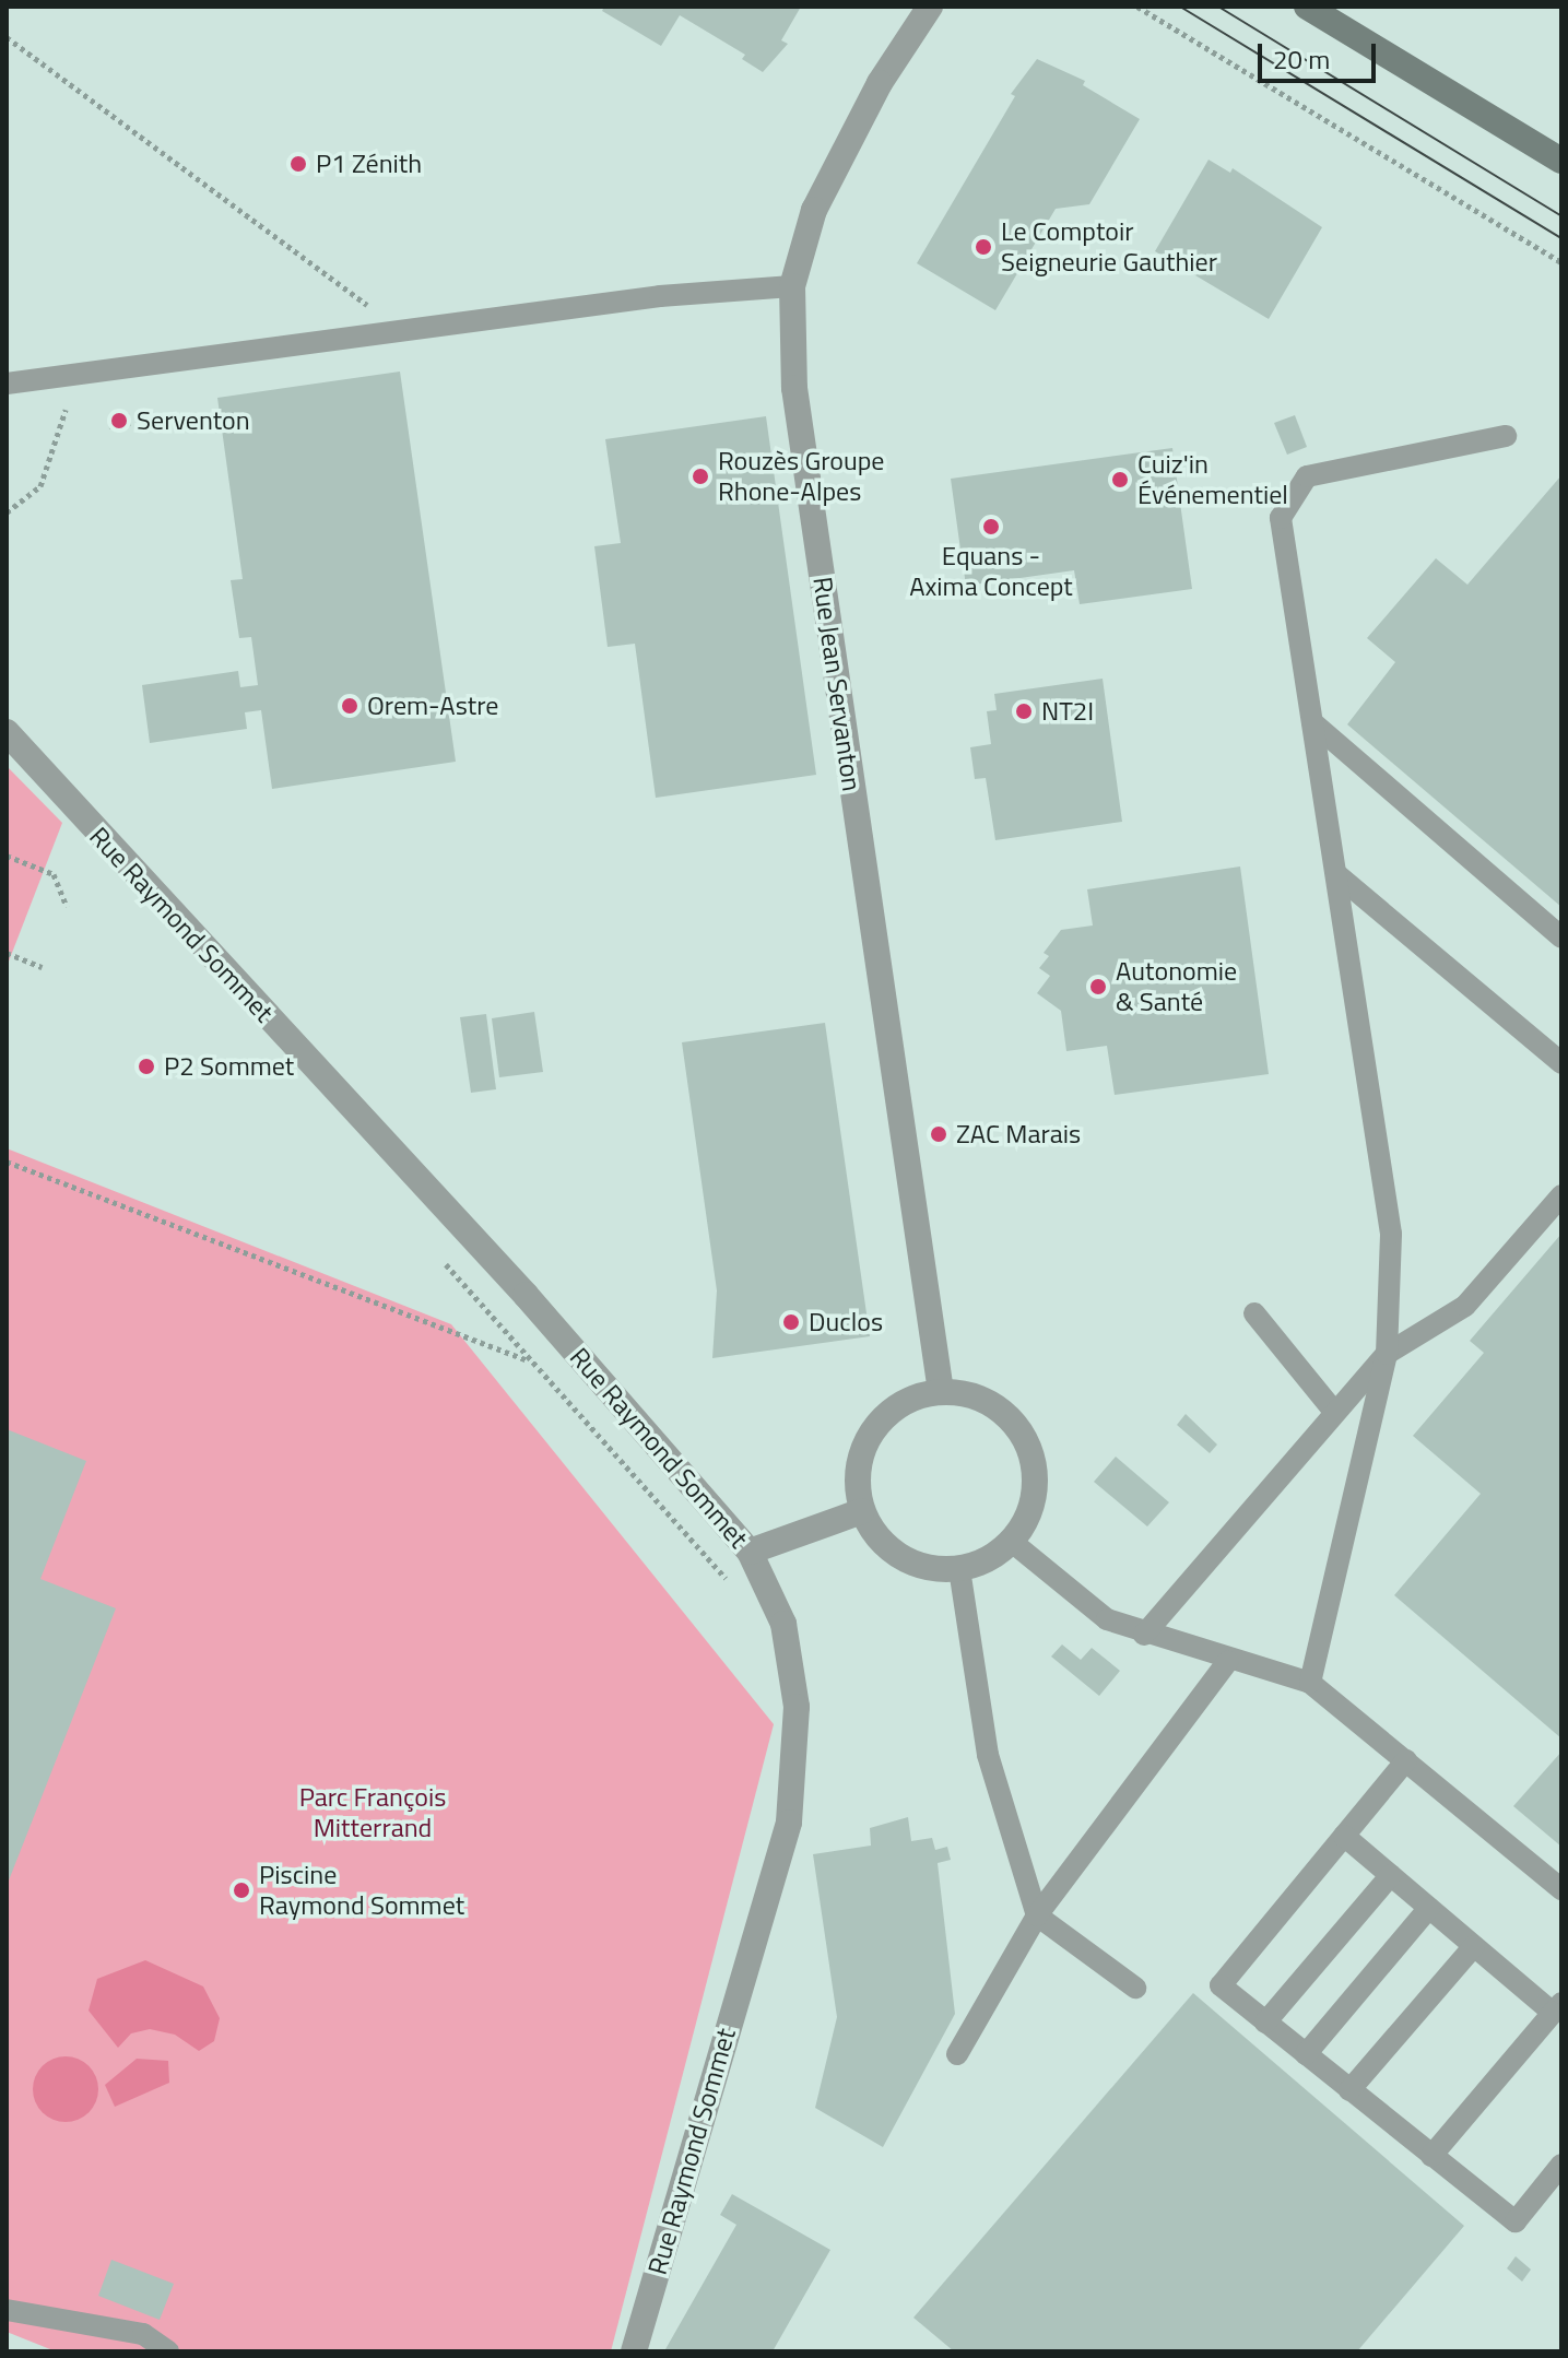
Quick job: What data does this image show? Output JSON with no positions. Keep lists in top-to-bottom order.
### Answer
{
  "streets": {
    "street": ["Rue Jean Servanton", "Rue Raymond Sommet"]
  },
  "parks": ["Parc François Mitterrand"],
  "places": [
    "P1 Zénith",
    "Le Comptoir Seigneurie Gauthier",
    "Serventon",
    "Rouzès Groupe Rhone-Alpes",
    "Cuiz'in Événementiel",
    "Equans - Axima Concept",
    "Orem-Astre",
    "NT2I",
    "Autonomie & Santé",
    "P2 Sommet",
    "ZAC Marais",
    "Duclos",
    "Piscine Raymond Sommet"
  ],
  "scale_bar": "20 m"
}
